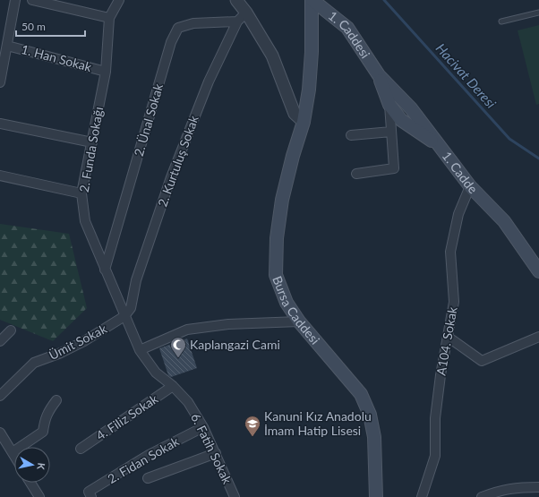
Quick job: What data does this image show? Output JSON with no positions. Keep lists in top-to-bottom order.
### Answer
{
  "streets": {
    "main road": ["1. Caddesi", "1. Cadde", "Bursa Caddesi"],
    "street": [
      "1. Han Sokak",
      "2. Ünal Sokak",
      "2. Funda Sokağı",
      "2. Kurtuluş Sokak",
      "A104. Sokak",
      "Ümit Sokak",
      "4. Filiz Sokak",
      "6. Fatih Sokak",
      "2. Fidan Sokak"
    ]
  },
  "crossings": [
    ["1. Caddesi", "1. Cadde"],
    ["1. Caddesi", "Bursa Caddesi"],
    ["1. Han Sokak", "2. Funda Sokağı"],
    ["2. Ünal Sokak", "2. Funda Sokağı"],
    ["2. Ünal Sokak", "2. Kurtuluş Sokak"],
    ["2. Funda Sokağı", "2. Kurtuluş Sokak"],
    ["2. Funda Sokağı", "Ümit Sokak"],
    ["2. Funda Sokağı", "6. Fatih Sokak"],
    ["2. Kurtuluş Sokak", "Ümit Sokak"],
    ["2. Kurtuluş Sokak", "6. Fatih Sokak"],
    ["1. Cadde", "A104. Sokak"],
    ["Ümit Sokak", "6. Fatih Sokak"],
    ["4. Filiz Sokak", "6. Fatih Sokak"],
    ["6. Fatih Sokak", "2. Fidan Sokak"]
  ],
  "water": ["Hacivat Deresi"],
  "places": {
    "mosque": ["Kaplangazi Cami"],
    "school or university": ["Kanuni Kız Anadolu İmam Hatip Lisesi"]
  },
  "scale_bar": "50 m",
  "north": "right"
}
